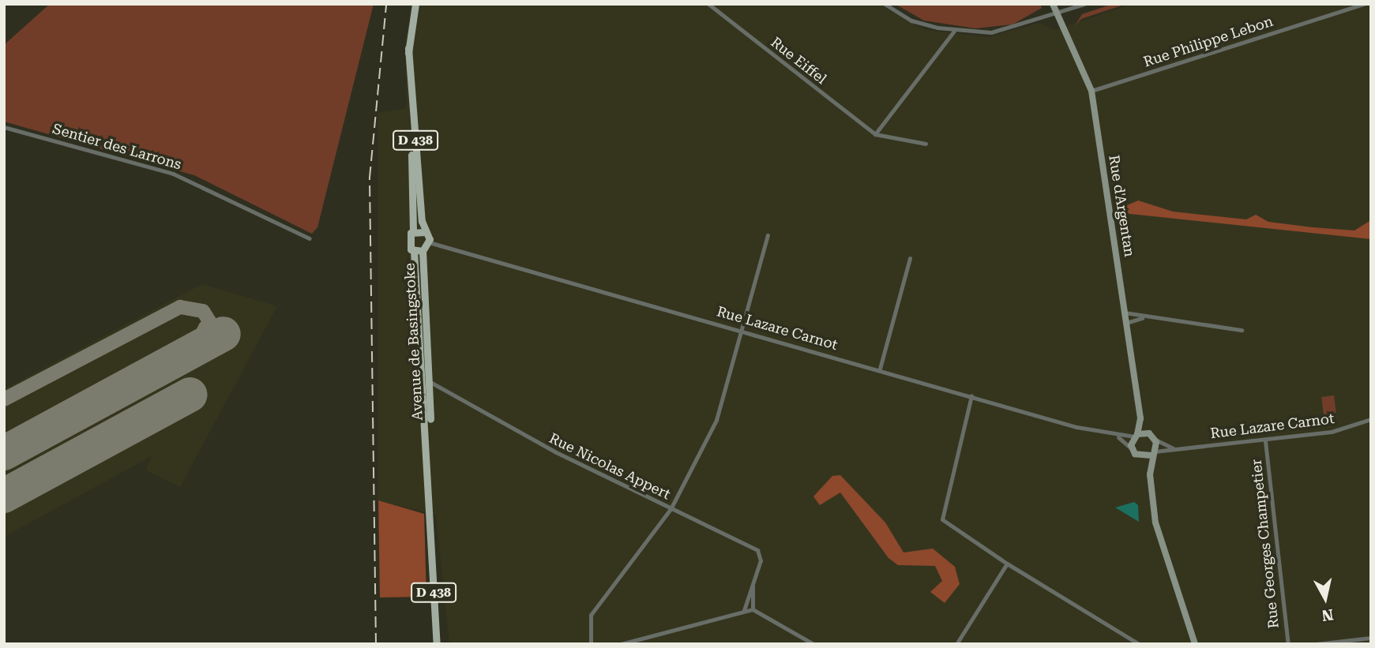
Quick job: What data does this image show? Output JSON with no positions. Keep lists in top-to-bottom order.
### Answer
{
  "streets": {
    "main road": ["D 438", "Rue d'Argentan", "Avenue de Basingstoke"],
    "street": [
      "Rue Philippe Lebon",
      "Rue Eiffel",
      "Sentier des Larrons",
      "Rue Lazare Carnot",
      "Rue Nicolas Appert",
      "Rue Georges Champetier"
    ]
  },
  "crossings": [
    ["Rue Philippe Lebon", "Rue d'Argentan"],
    ["D 438", "Rue Lazare Carnot"],
    ["D 438", "Avenue de Basingstoke"],
    ["Rue d'Argentan", "Rue Lazare Carnot"],
    ["Rue Lazare Carnot", "Avenue de Basingstoke"],
    ["Rue Lazare Carnot", "Rue Georges Champetier"],
    ["Avenue de Basingstoke", "Rue Nicolas Appert"]
  ],
  "north": "bottom"
}
